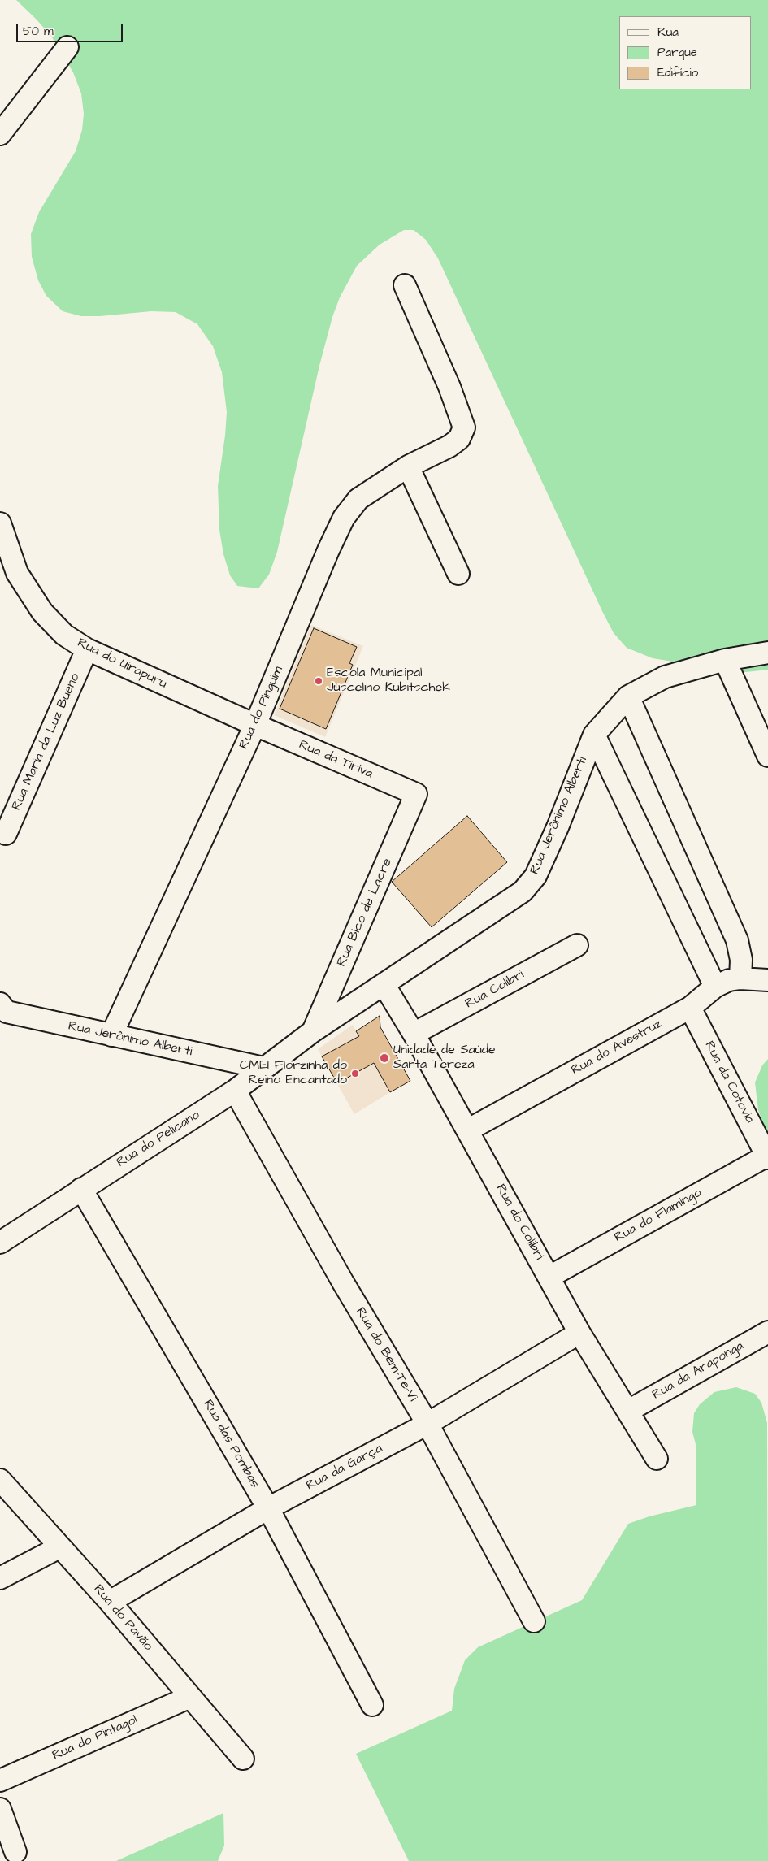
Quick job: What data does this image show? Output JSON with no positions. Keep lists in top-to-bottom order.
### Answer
{
  "streets": {
    "street": [
      "Rua do Uirapuru",
      "Rua do Pinguim",
      "Rua Maria da Luz Bueno",
      "Rua da Tiriva",
      "Rua Jerônimo Alberti",
      "Rua Bico de Lacre",
      "Rua Colibri",
      "Rua do Avestruz",
      "Rua da Cotovia",
      "Rua do Pelicano",
      "Rua do Flamingo",
      "Rua do Colibri",
      "Rua do Bem-Te-Vi",
      "Rua da Araponga",
      "Rua das Pombas",
      "Rua da Garça",
      "Rua do Pavão",
      "Rua do Pintagol"
    ]
  },
  "crossings": [
    ["Rua do Uirapuru", "Rua do Pinguim"],
    ["Rua do Uirapuru", "Rua Maria da Luz Bueno"],
    ["Rua do Uirapuru", "Rua da Tiriva"],
    ["Rua do Pinguim", "Rua da Tiriva"],
    ["Rua do Pinguim", "Rua Jerônimo Alberti"],
    ["Rua da Tiriva", "Rua Bico de Lacre"],
    ["Rua Jerônimo Alberti", "Rua Bico de Lacre"],
    ["Rua Jerônimo Alberti", "Rua do Pelicano"],
    ["Rua Jerônimo Alberti", "Rua do Colibri"],
    ["Rua Bico de Lacre", "Rua do Pelicano"],
    ["Rua Colibri", "Rua do Colibri"],
    ["Rua do Avestruz", "Rua da Cotovia"],
    ["Rua do Avestruz", "Rua do Colibri"],
    ["Rua da Cotovia", "Rua do Flamingo"],
    ["Rua do Pelicano", "Rua do Bem-Te-Vi"],
    ["Rua do Pelicano", "Rua das Pombas"],
    ["Rua do Flamingo", "Rua do Colibri"],
    ["Rua do Colibri", "Rua da Araponga"],
    ["Rua do Colibri", "Rua da Garça"],
    ["Rua do Bem-Te-Vi", "Rua da Garça"],
    ["Rua das Pombas", "Rua da Garça"],
    ["Rua da Garça", "Rua do Pavão"],
    ["Rua do Pavão", "Rua do Pintagol"]
  ],
  "places": ["Escola Municipal Juscelino Kubitschek", "Unidade de Saúde Santa Tereza", "CMEI Florzinha do Reino Encantado"],
  "legend": ["Rua", "Parque", "Edifício"],
  "scale_bar": "50 m"
}
